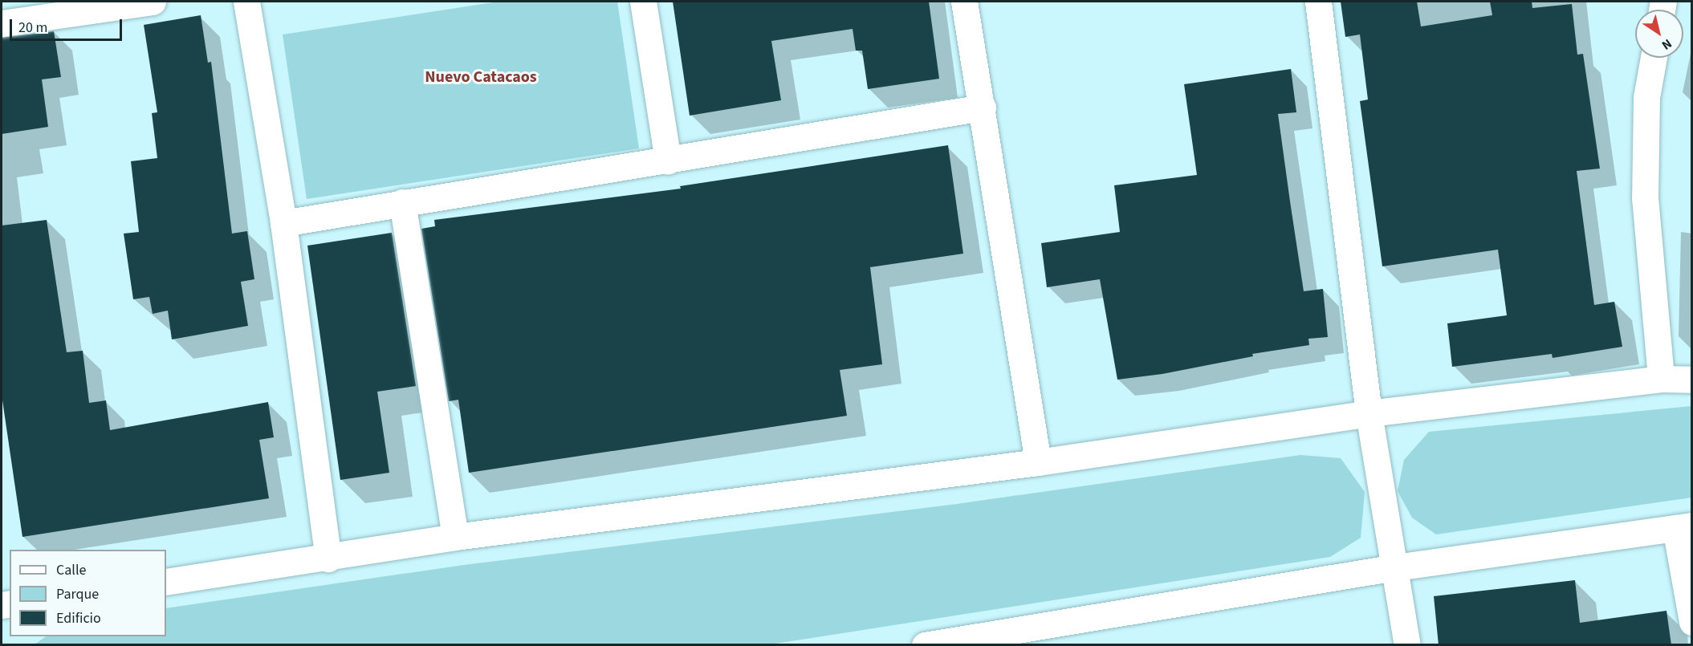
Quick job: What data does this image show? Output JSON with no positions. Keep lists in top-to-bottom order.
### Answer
{
  "districts": ["Nuevo Catacaos"],
  "legend": ["Calle", "Parque", "Edificio"],
  "scale_bar": "20 m",
  "north": "bottom right"
}
